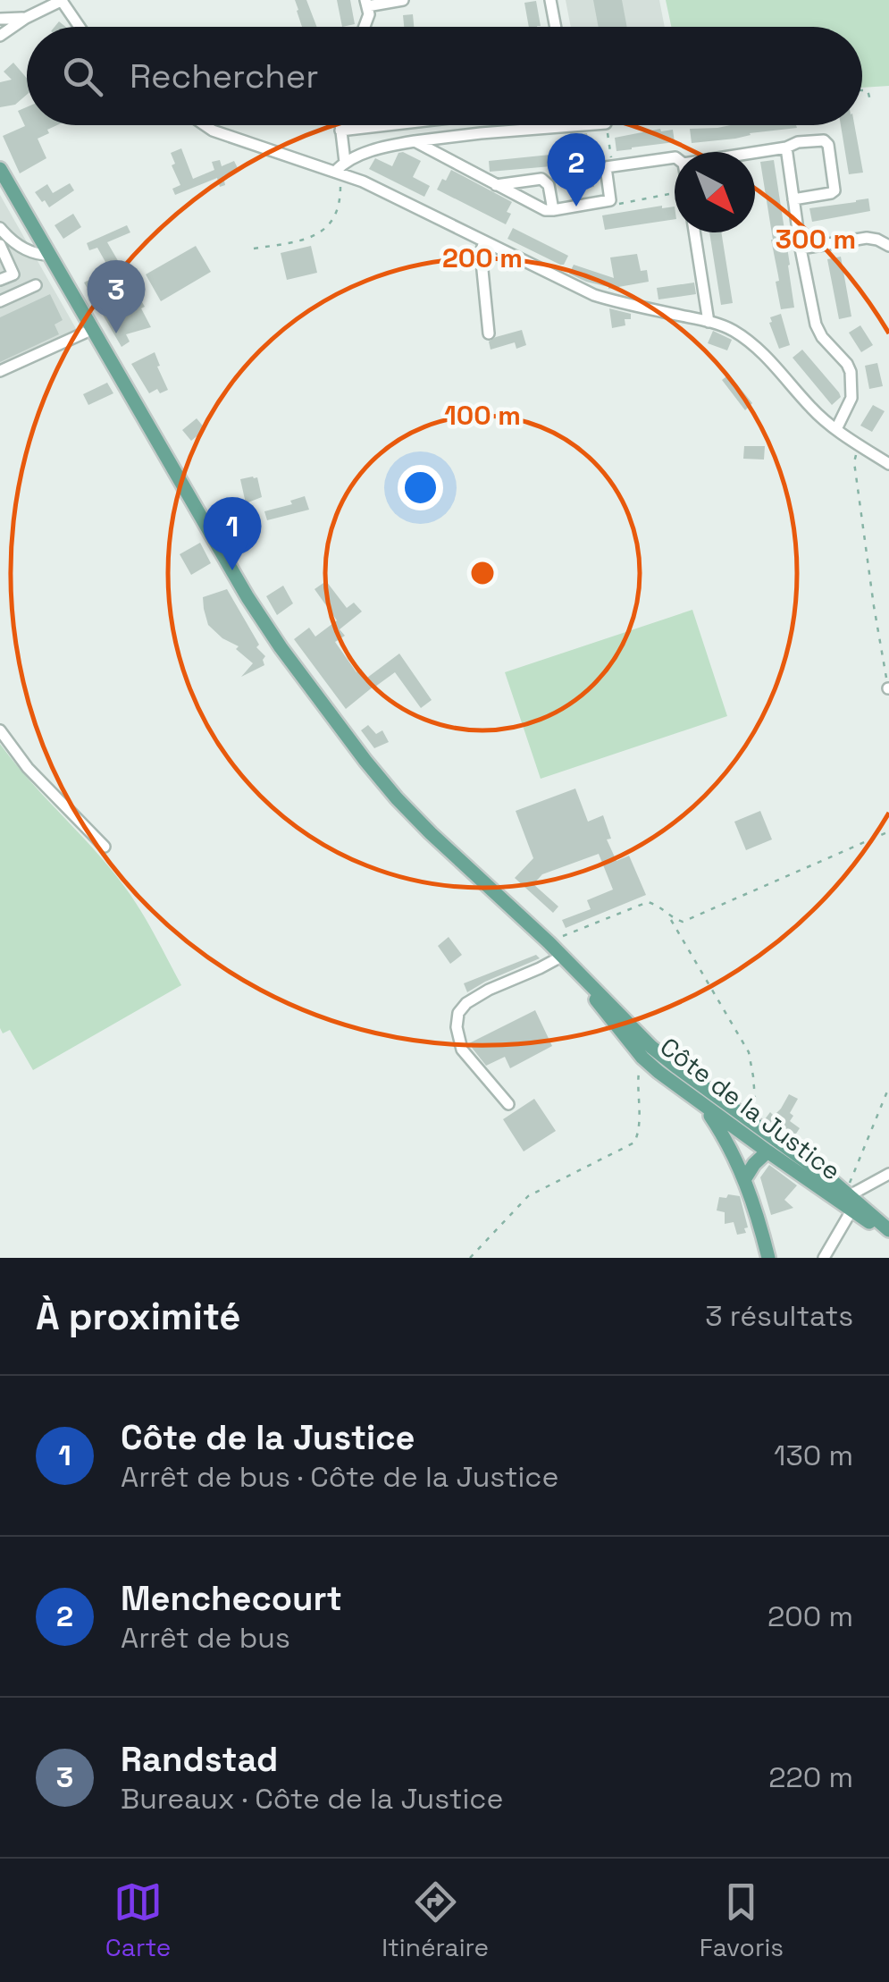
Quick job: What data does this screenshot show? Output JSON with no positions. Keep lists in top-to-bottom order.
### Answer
{
  "streets": {
    "main road": ["Côte de la Justice"]
  },
  "north": "bottom right",
  "page": {
    "search": "Rechercher",
    "pins": ["2", "3", "1"],
    "heading": ["À proximité", "3 résultats"],
    "list": [
      {
        "mark": "1",
        "name": "Côte de la Justice",
        "note": "Arrêt de bus · Côte de la Justice",
        "value": "130 m"
      },
      {
        "mark": "2",
        "name": "Menchecourt",
        "note": "Arrêt de bus",
        "value": "200 m"
      },
      {
        "mark": "3",
        "name": "Randstad",
        "note": "Bureaux · Côte de la Justice",
        "value": "220 m"
      }
    ],
    "nav": ["Carte", "Itinéraire", "Favoris"]
  },
  "rings": ["300 m", "200 m", "100 m"]
}
